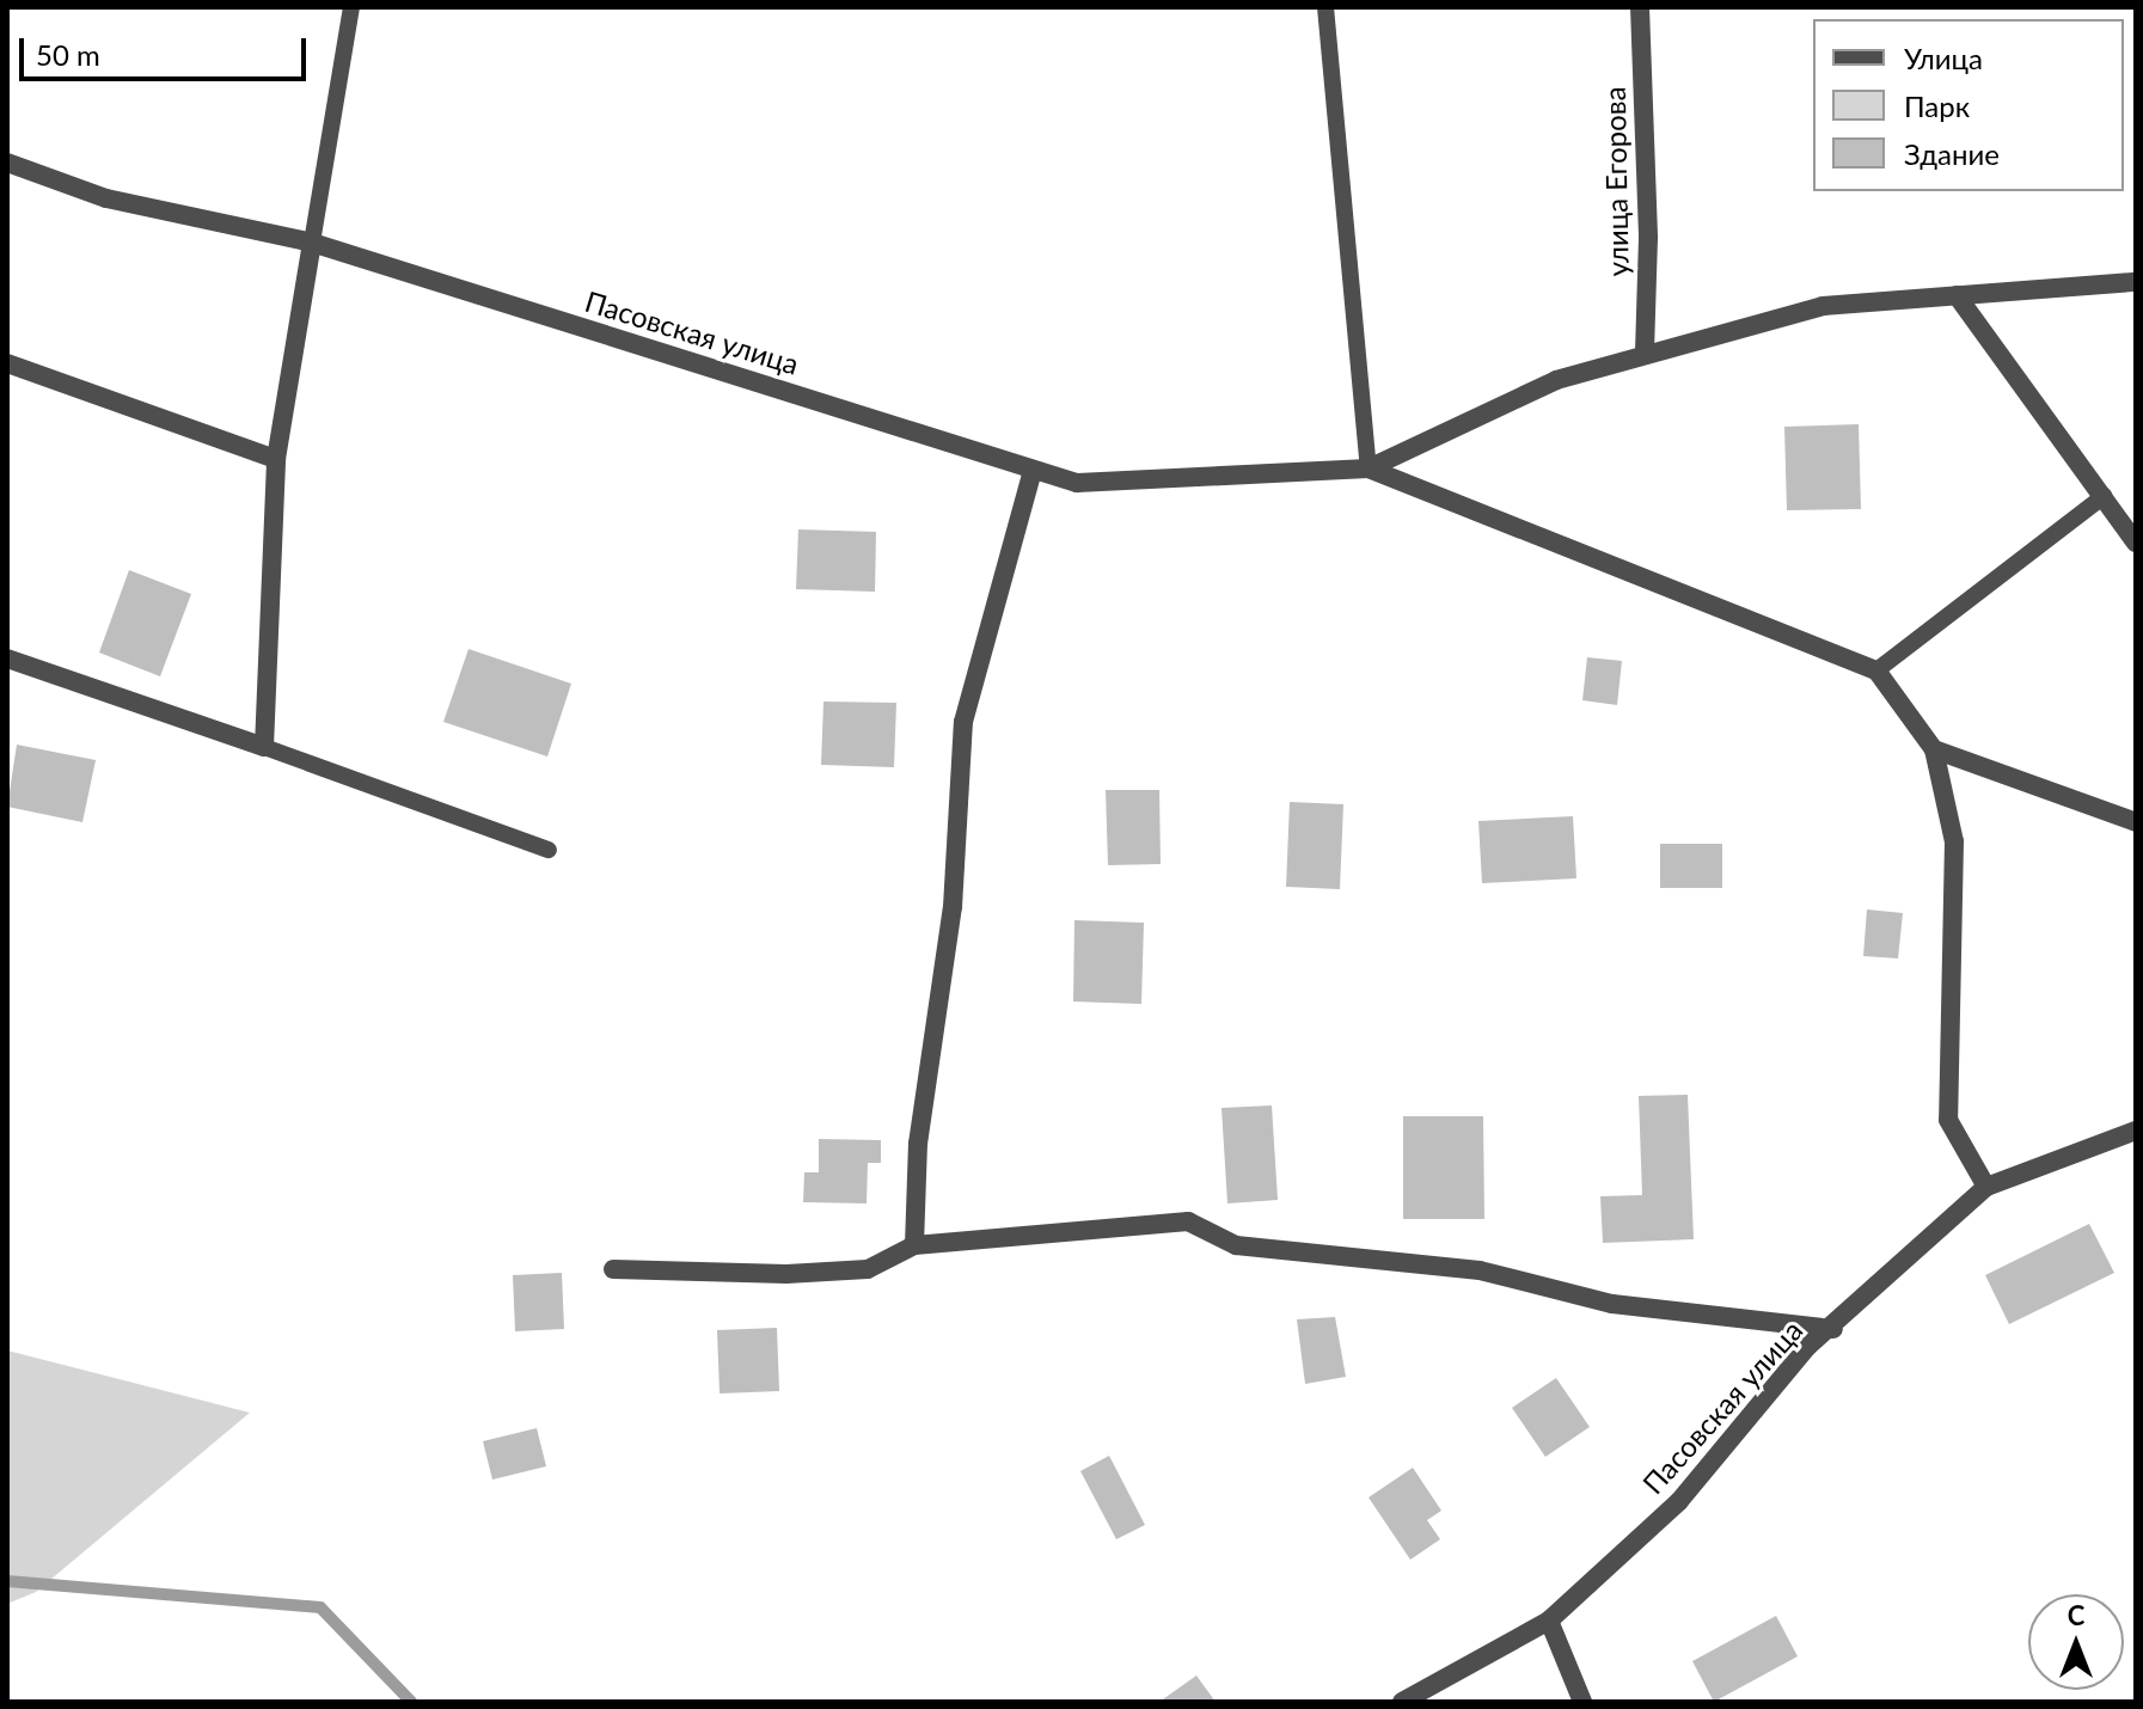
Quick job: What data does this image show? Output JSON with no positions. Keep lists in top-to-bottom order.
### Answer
{
  "streets": {
    "street": ["улица Егорова", "Пасовская улица"]
  },
  "legend": ["Улица", "Парк", "Здание"],
  "scale_bar": "50 m",
  "north": "top"
}
